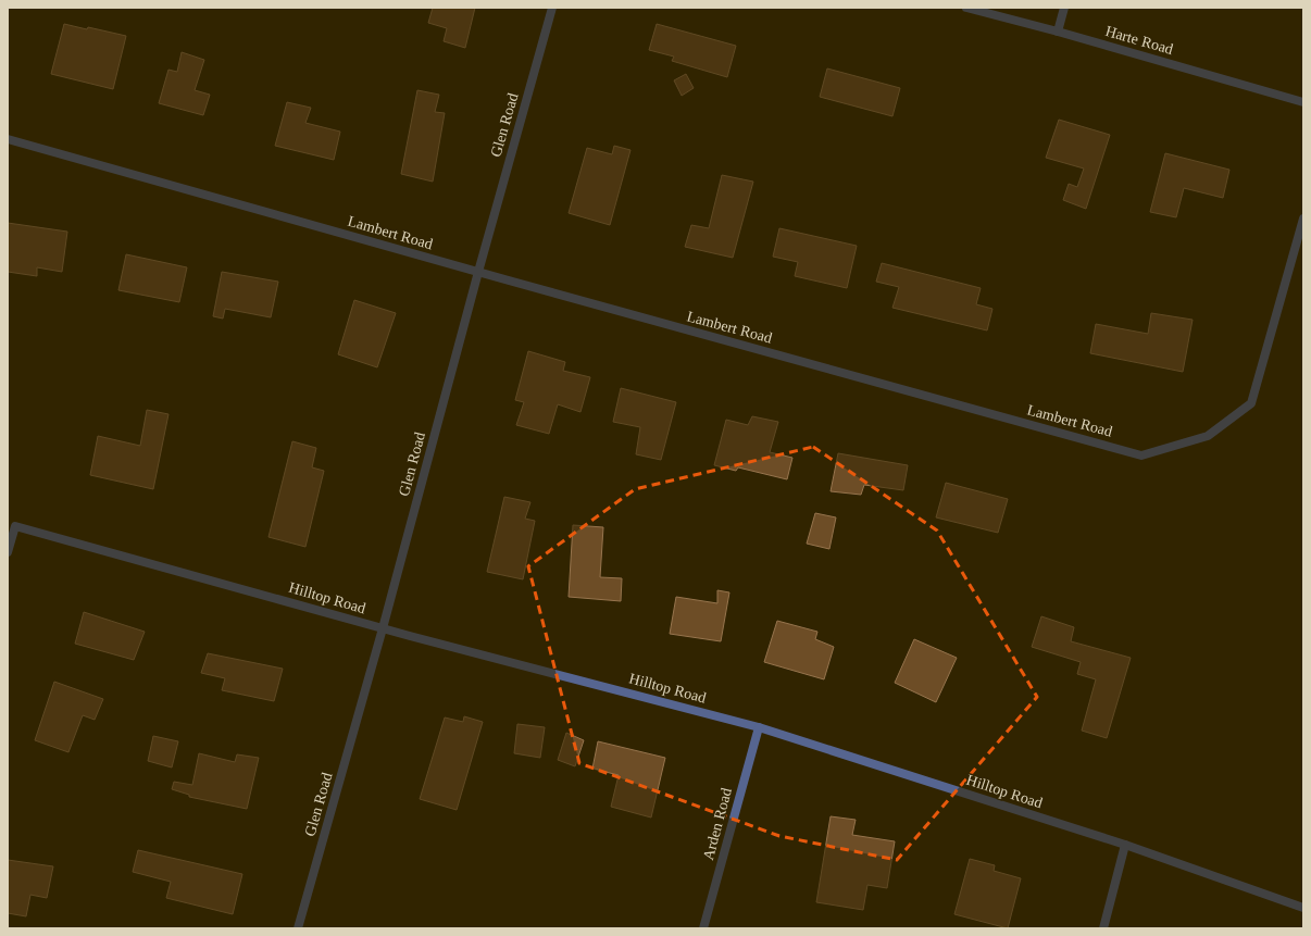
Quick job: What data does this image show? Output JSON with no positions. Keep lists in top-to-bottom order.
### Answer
{
  "streets": {
    "street": [
      "Harte Road",
      "Glen Road",
      "Lambert Road",
      "Hilltop Road",
      "Arden Road"
    ]
  },
  "crossings": [
    ["Glen Road", "Lambert Road"],
    ["Glen Road", "Hilltop Road"],
    ["Hilltop Road", "Arden Road"]
  ]
}
